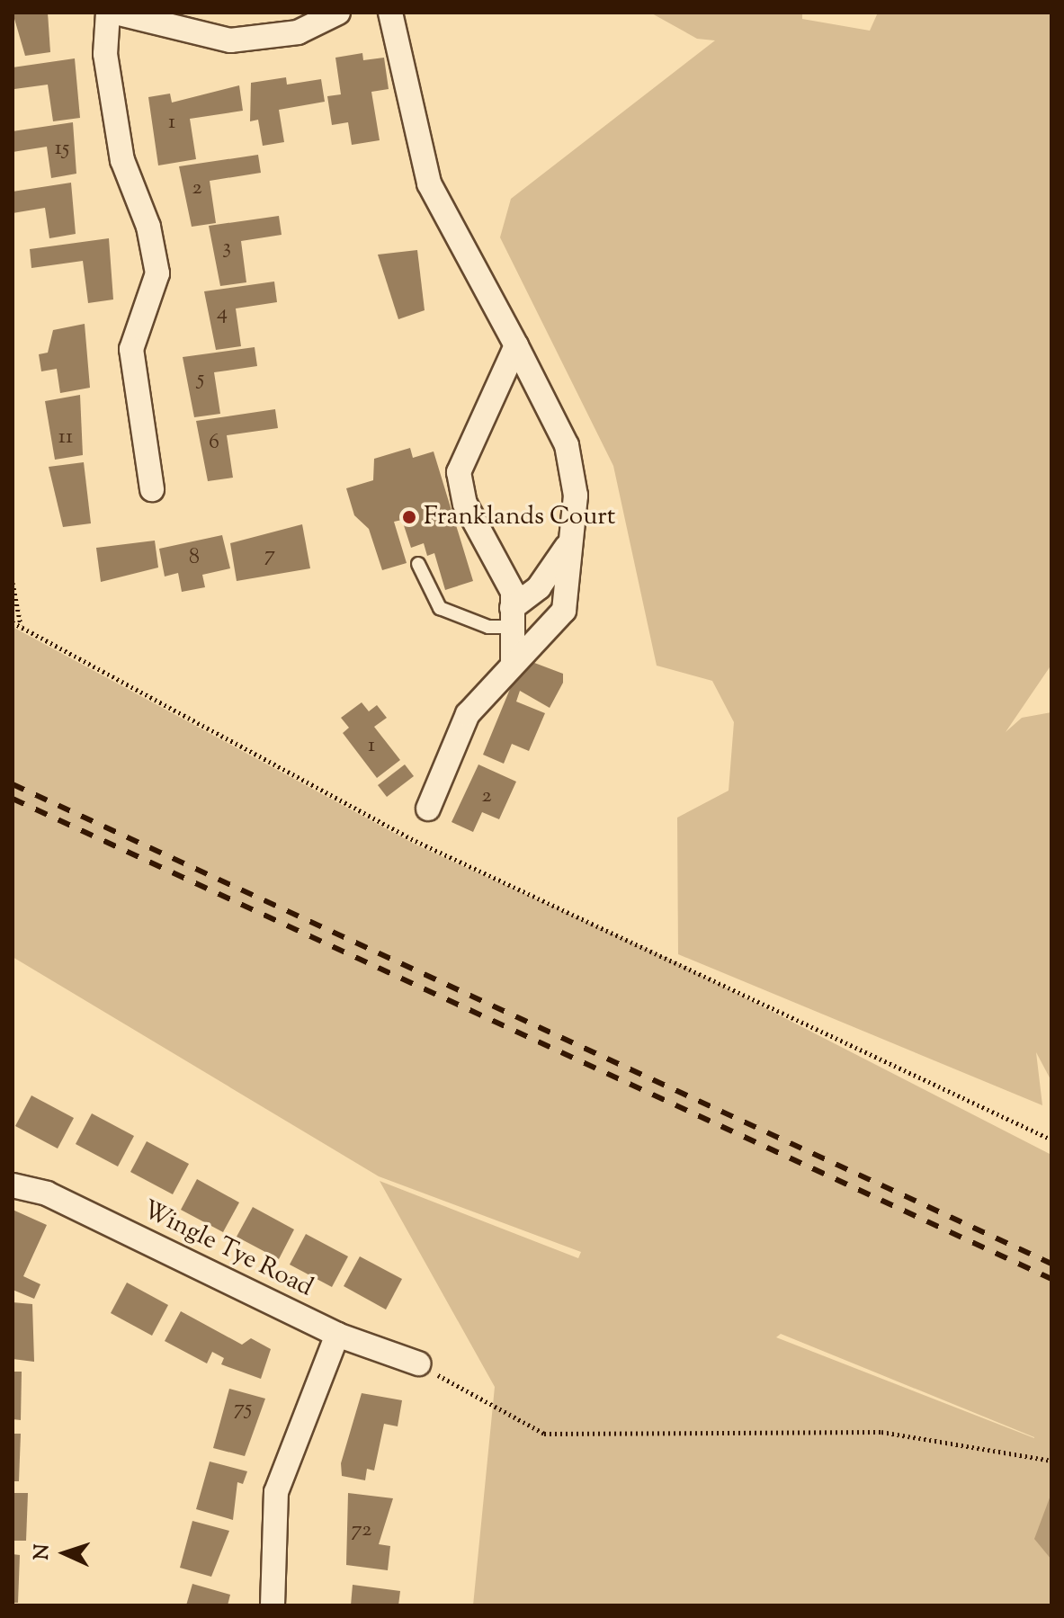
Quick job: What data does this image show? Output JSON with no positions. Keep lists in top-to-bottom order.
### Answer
{
  "streets": {
    "street": ["Wingle Tye Road"]
  },
  "places": ["Franklands Court"],
  "house_numbers": [
    "1",
    "15",
    "2",
    "3",
    "4",
    "5",
    "11",
    "6",
    "7",
    "8",
    "1",
    "2",
    "75",
    "72"
  ],
  "north": "left"
}
